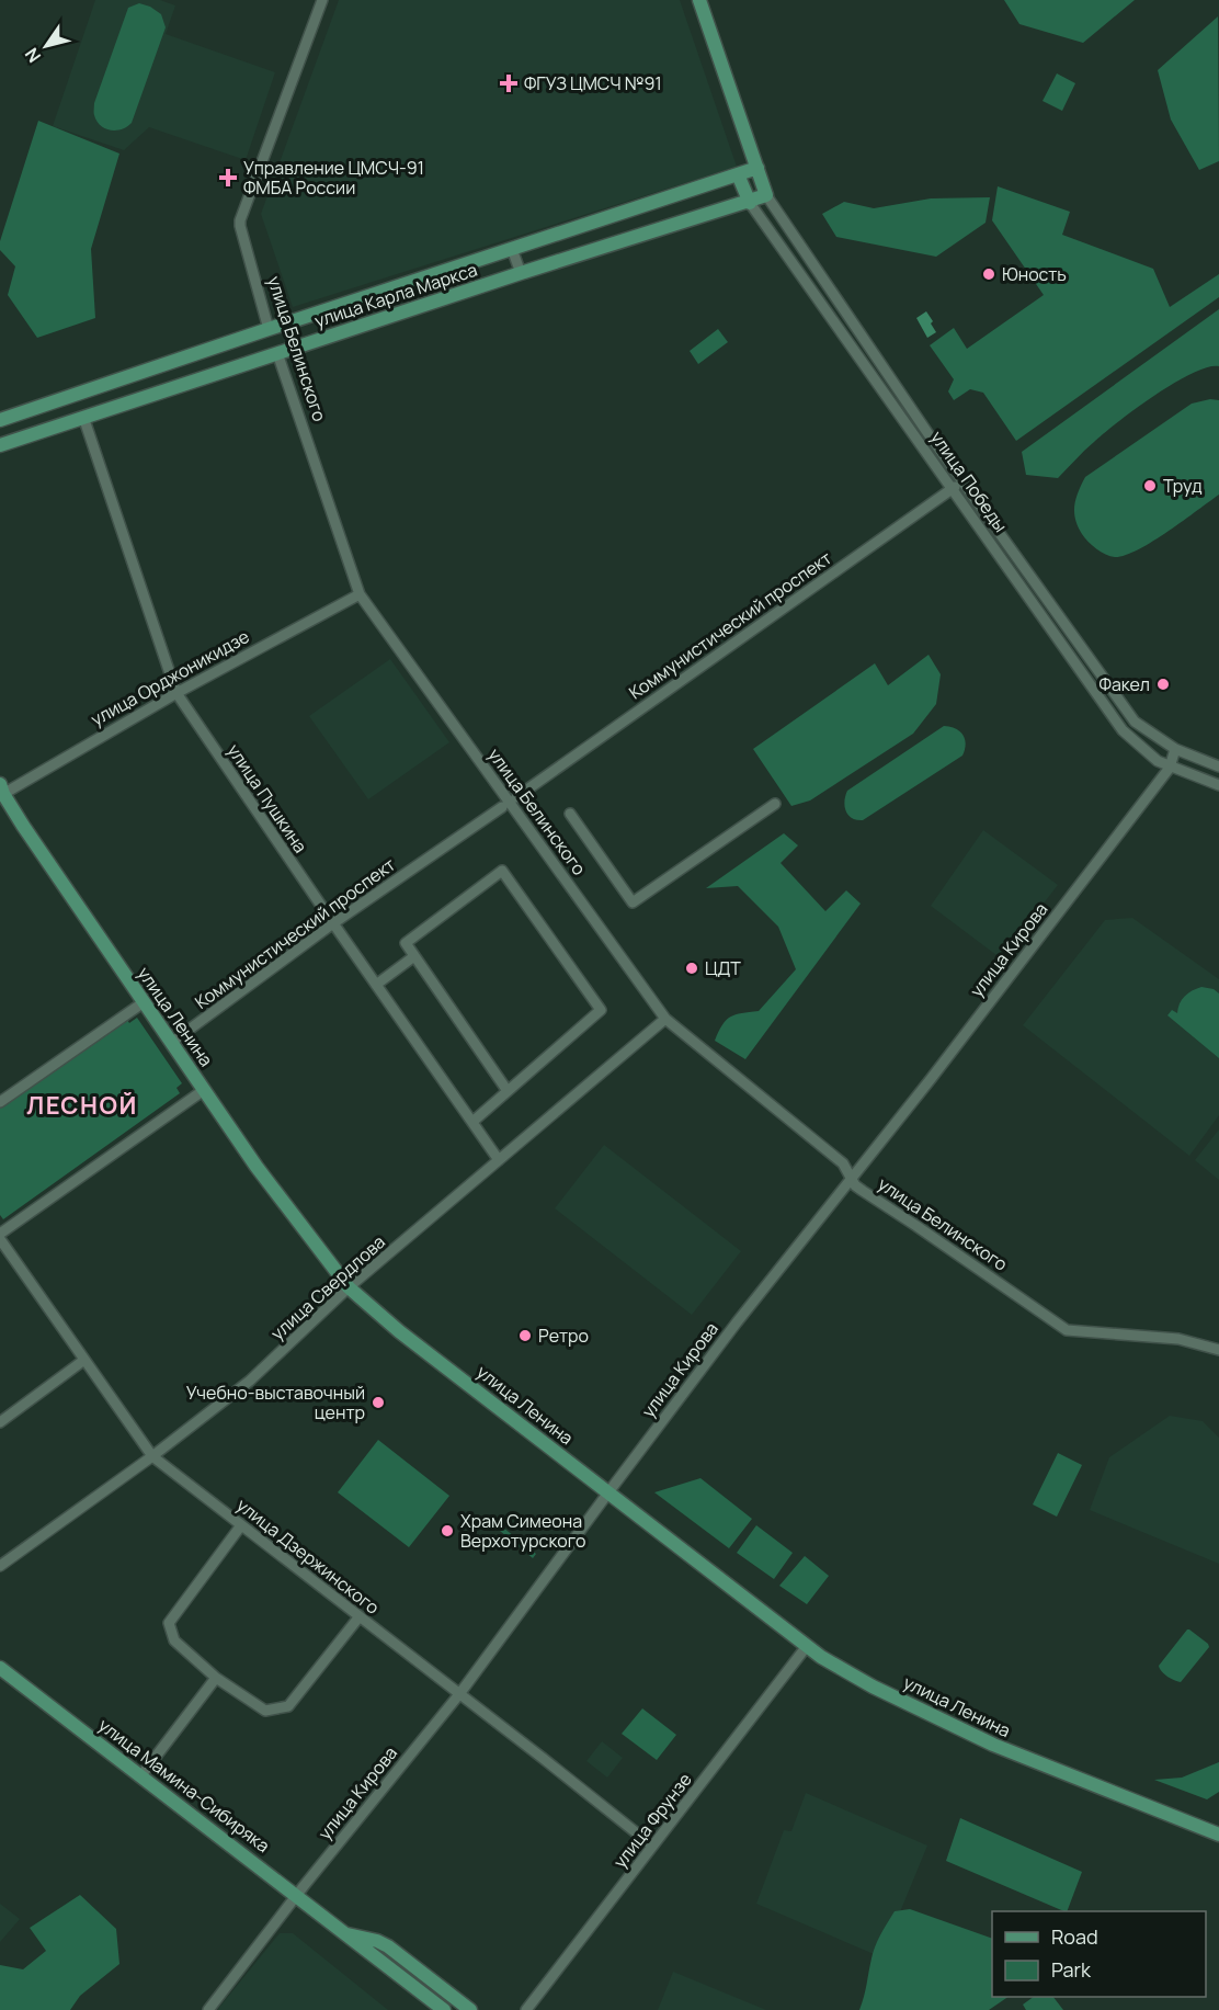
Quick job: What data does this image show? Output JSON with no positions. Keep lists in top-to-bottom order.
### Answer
{
  "streets": {
    "main road": [
      "улица Карла Маркса",
      "улица Белинского",
      "улица Победы",
      "улица Ленина",
      "улица Мамина-Сибиряка"
    ],
    "street": [
      "Коммунистический проспект",
      "улица Орджоникидзе",
      "улица Пушкина",
      "улица Кирова",
      "улица Свердлова",
      "улица Дзержинского",
      "улица Фрунзе"
    ]
  },
  "crossings": [
    ["улица Карла Маркса", "улица Белинского"],
    ["улица Карла Маркса", "улица Победы"],
    ["улица Карла Маркса", "улица Пушкина"],
    ["улица Белинского", "улица Орджоникидзе"],
    ["улица Белинского", "улица Кирова"],
    ["улица Белинского", "улица Свердлова"],
    ["улица Победы", "Коммунистический проспект"],
    ["улица Победы", "улица Кирова"],
    ["Коммунистический проспект", "улица Пушкина"],
    ["Коммунистический проспект", "улица Ленина"],
    ["улица Орджоникидзе", "улица Пушкина"],
    ["улица Орджоникидзе", "улица Ленина"],
    ["улица Пушкина", "улица Свердлова"],
    ["улица Кирова", "улица Ленина"],
    ["улица Кирова", "улица Дзержинского"],
    ["улица Кирова", "улица Мамина-Сибиряка"],
    ["улица Ленина", "улица Свердлова"],
    ["улица Ленина", "улица Фрунзе"],
    ["улица Свердлова", "улица Дзержинского"],
    ["улица Дзержинского", "улица Фрунзе"]
  ],
  "districts": ["ЛЕСНОЙ"],
  "places": {
    "health": ["ФГУЗ ЦМСЧ №91", "Управление ЦМСЧ-91 ФМБА России"],
    "other": [
      "Юность",
      "Труд",
      "Факел",
      "ЦДТ",
      "Ретро",
      "Учебно-выставочный центр",
      "Храм Симеона Верхотурского"
    ]
  },
  "legend": ["Road", "Park"],
  "north": "bottom left"
}
